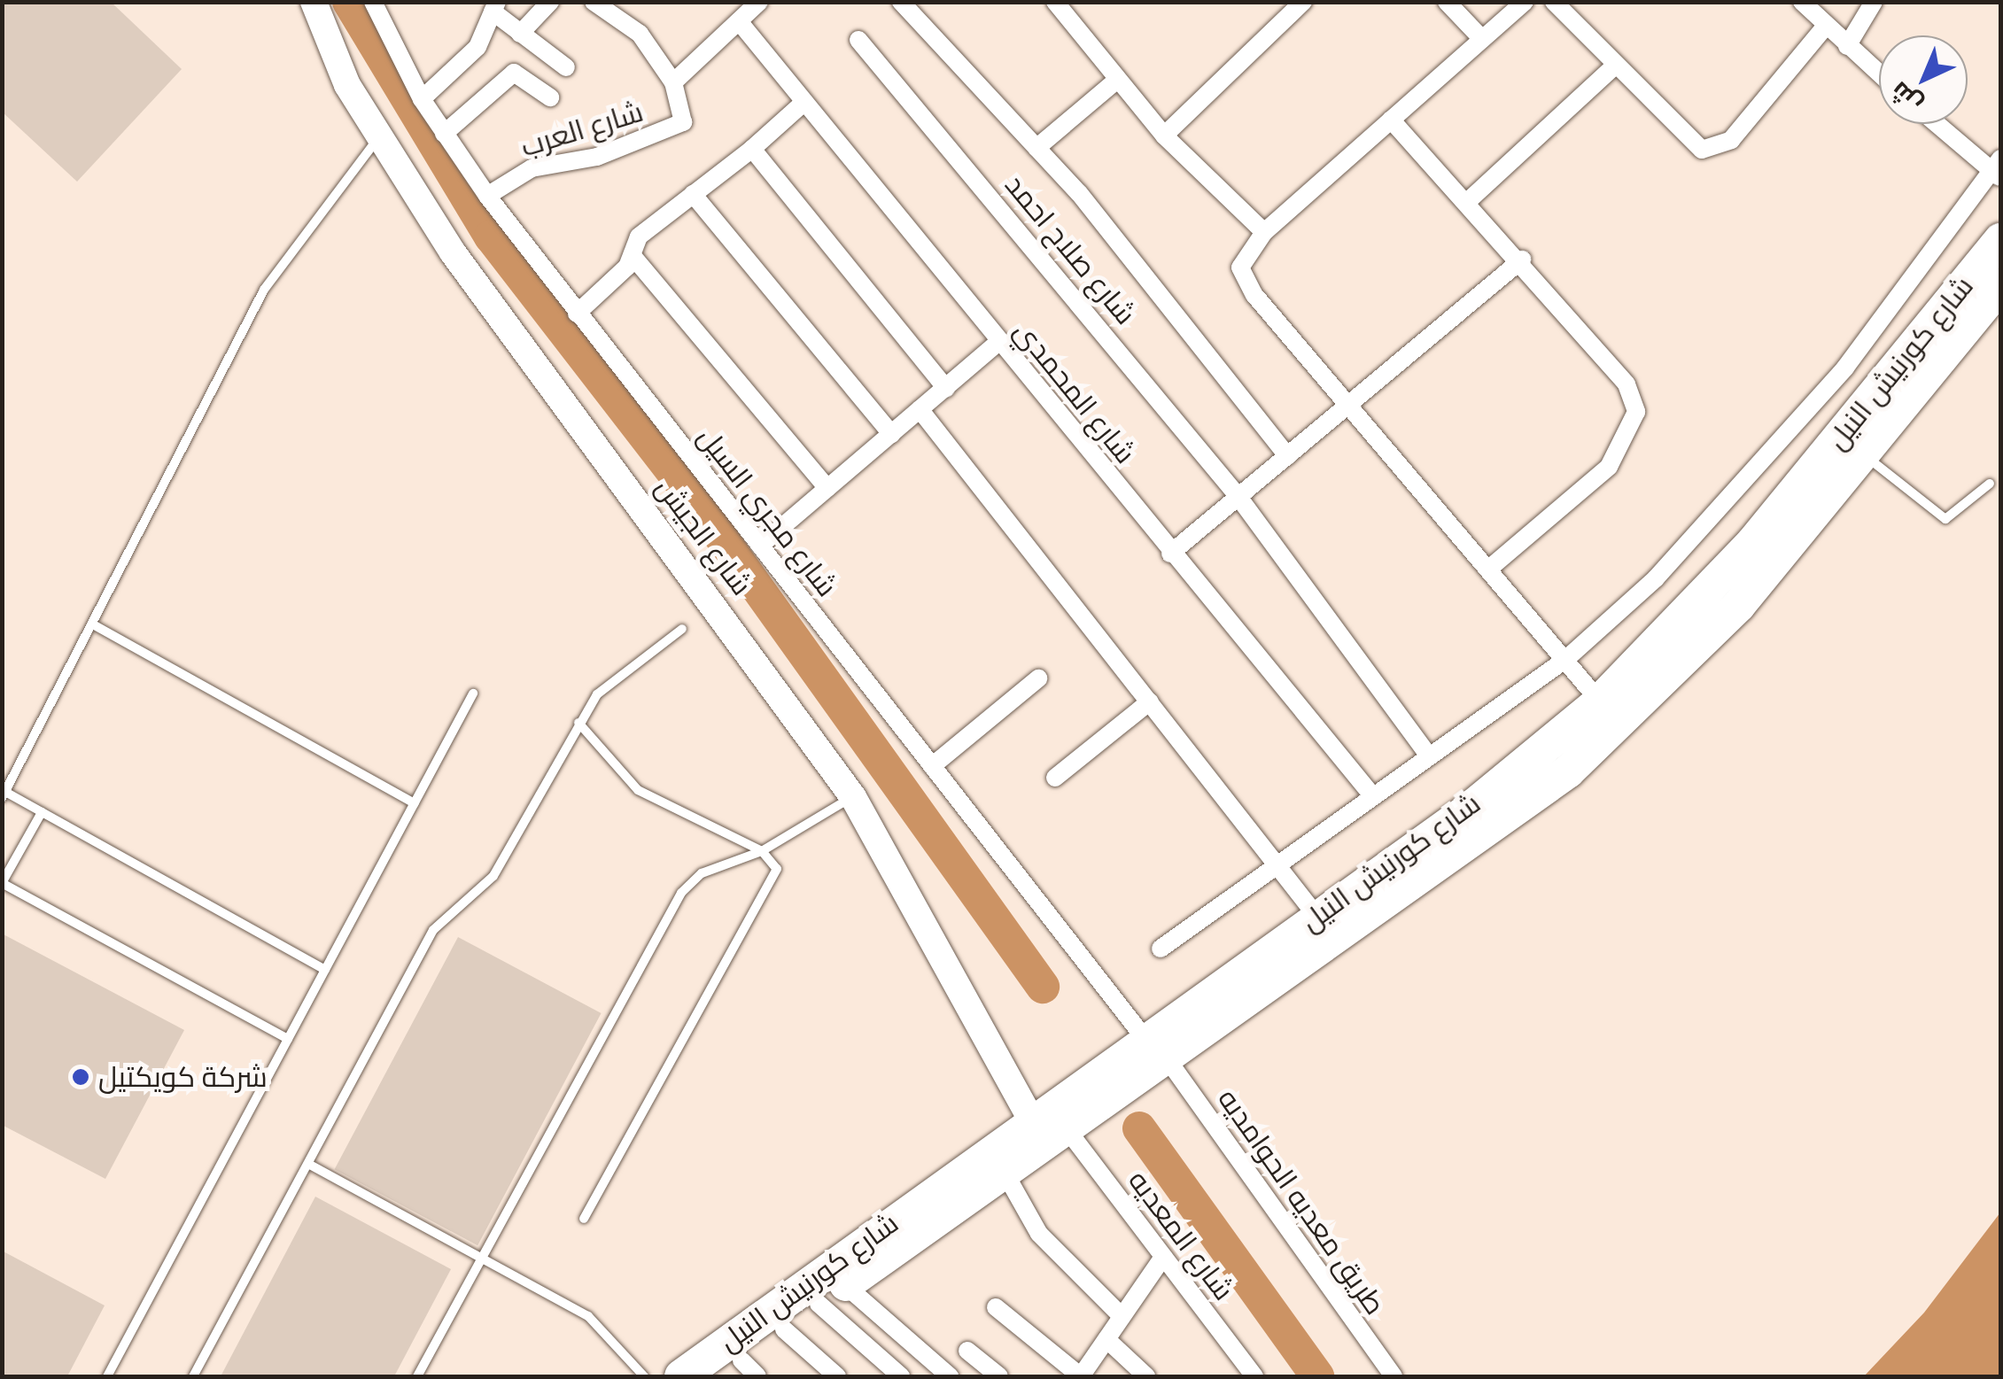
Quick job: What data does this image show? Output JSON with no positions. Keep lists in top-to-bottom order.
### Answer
{
  "streets": {
    "highway": ["شارع كورنيش النيل"],
    "street": [
      "شارع العرب",
      "شارع صلاح احمد",
      "شارع المحمدي",
      "شارع مجري السيل",
      "شارع الجيش",
      "طريق معديه الحوامديه",
      "شارع المعديه"
    ]
  },
  "crossings": [
    ["شارع العرب", "شارع مجري السيل"],
    ["شارع كورنيش النيل", "شارع مجري السيل"],
    ["شارع كورنيش النيل", "شارع الجيش"],
    ["شارع كورنيش النيل", "طريق معديه الحوامديه"],
    ["شارع كورنيش النيل", "شارع المعديه"],
    ["شارع مجري السيل", "طريق معديه الحوامديه"]
  ],
  "places": ["شركة كويكتيل"],
  "north": "bottom left"
}
